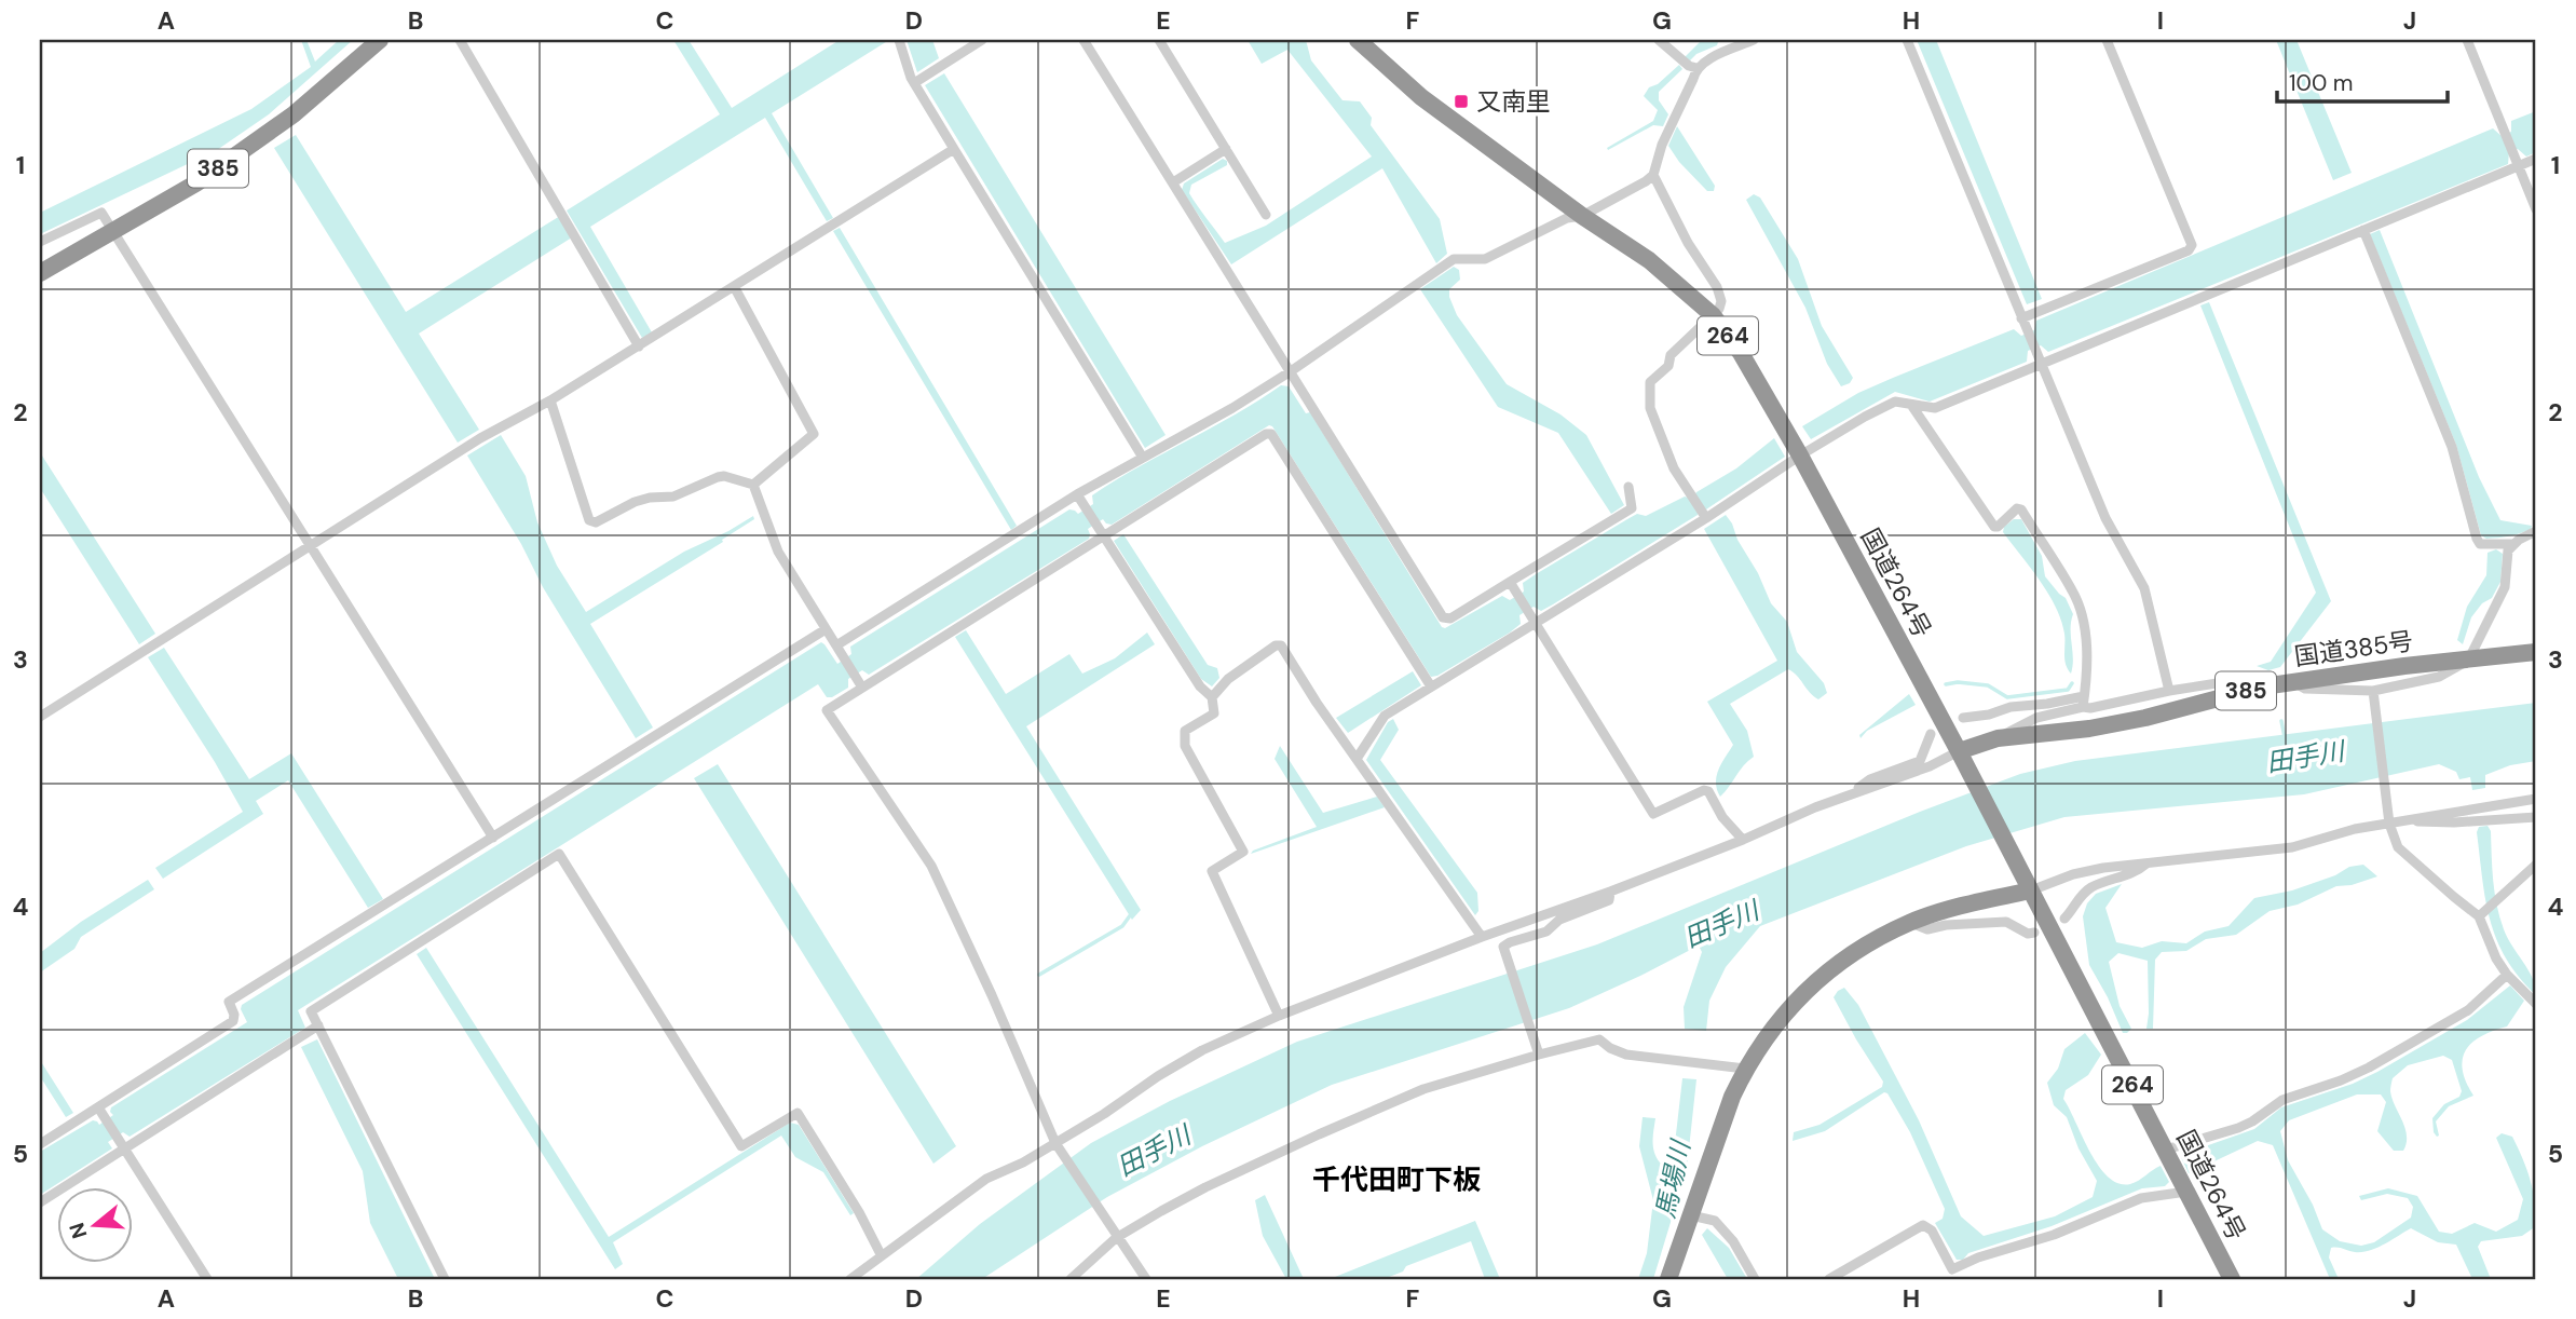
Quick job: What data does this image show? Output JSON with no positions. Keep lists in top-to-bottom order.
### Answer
{
  "streets": {
    "highway": [
      "385",
      "264",
      "国道264号",
      "国道385号"
    ]
  },
  "crossings": [
    ["国道264号", "国道385号"]
  ],
  "districts": ["千代田町下板"],
  "water": ["田手川", "馬場川"],
  "places": {
    "transit": ["又南里"]
  },
  "scale_bar": "100 m",
  "north": "left",
  "grid": {
    "columns": [
      "A",
      "B",
      "C",
      "D",
      "E",
      "F",
      "G",
      "H",
      "I",
      "J"
    ],
    "rows": [
      "1",
      "2",
      "3",
      "4",
      "5"
    ]
  }
}
